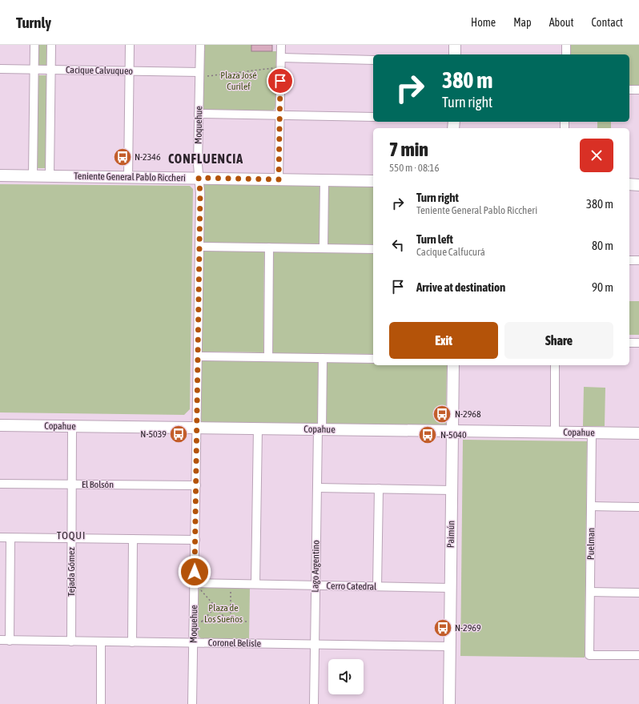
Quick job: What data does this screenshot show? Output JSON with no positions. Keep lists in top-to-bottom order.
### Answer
{
  "streets": {
    "street": [
      "Cacique Calvuqueo",
      "Moquehue",
      "Teniente General Pablo Riccheri",
      "Copahue",
      "El Bolsón",
      "Paimún",
      "Puelman",
      "Lago Argentino",
      "Tejada Gómez",
      "Cerro Catedral",
      "Coronel Belisle"
    ]
  },
  "crossings": [
    ["Cacique Calvuqueo", "Moquehue"],
    ["Moquehue", "Teniente General Pablo Riccheri"],
    ["Moquehue", "Copahue"],
    ["Moquehue", "El Bolsón"],
    ["Moquehue", "Cerro Catedral"],
    ["Moquehue", "Coronel Belisle"],
    ["Copahue", "Paimún"],
    ["Copahue", "Puelman"],
    ["Copahue", "Lago Argentino"],
    ["Copahue", "Tejada Gómez"],
    ["El Bolsón", "Tejada Gómez"],
    ["Paimún", "Cerro Catedral"],
    ["Paimún", "Coronel Belisle"],
    ["Lago Argentino", "Cerro Catedral"],
    ["Lago Argentino", "Coronel Belisle"],
    ["Tejada Gómez", "Coronel Belisle"]
  ],
  "districts": ["CONFLUENCIA", "TOQUI"],
  "parks": ["Plaza José Curilef", "Plaza de Los Sueños"],
  "places": {
    "bus stop": [
      "N-2346",
      "N-2968",
      "N-5039",
      "N-5040",
      "N-2969"
    ]
  },
  "page": {
    "header": "Turnly",
    "nav": [
      "Home",
      "Map",
      "About",
      "Contact"
    ],
    "turn": ["380 m", "Turn right"],
    "heading": ["7 min", "550 m · 08:16"],
    "list": [
      {
        "name": "Turn right",
        "note": "Teniente General Pablo Riccheri",
        "value": "380 m"
      },
      {
        "name": "Turn left",
        "note": "Cacique Calfucurá",
        "value": "80 m"
      },
      {
        "name": "Arrive at destination",
        "value": "90 m"
      }
    ],
    "buttons": ["Exit", "Share"]
  }
}
